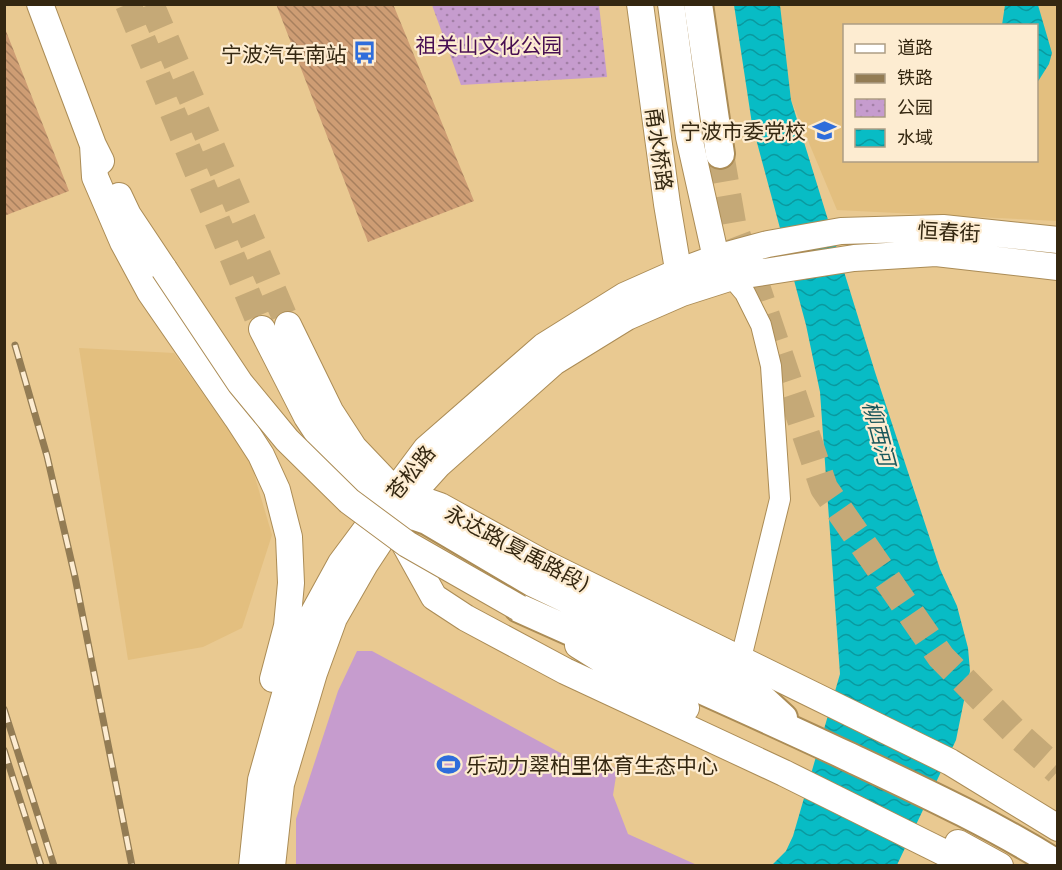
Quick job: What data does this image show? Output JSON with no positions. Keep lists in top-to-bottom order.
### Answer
{
  "streets": {
    "main road": [
      "甬水桥路",
      "恒春街",
      "苍松路",
      "永达路(夏禹路段)"
    ]
  },
  "crossings": [
    ["甬水桥路", "苍松路"],
    ["恒春街", "苍松路"],
    ["苍松路", "永达路(夏禹路段)"]
  ],
  "water": ["柳西河"],
  "parks": ["祖关山文化公园"],
  "places": {
    "bus stop": ["宁波汽车南站"],
    "school or university": ["宁波市委党校"],
    "sports": ["乐动力翠柏里体育生态中心"]
  },
  "legend": [
    "道路",
    "铁路",
    "公园",
    "水域"
  ]
}
